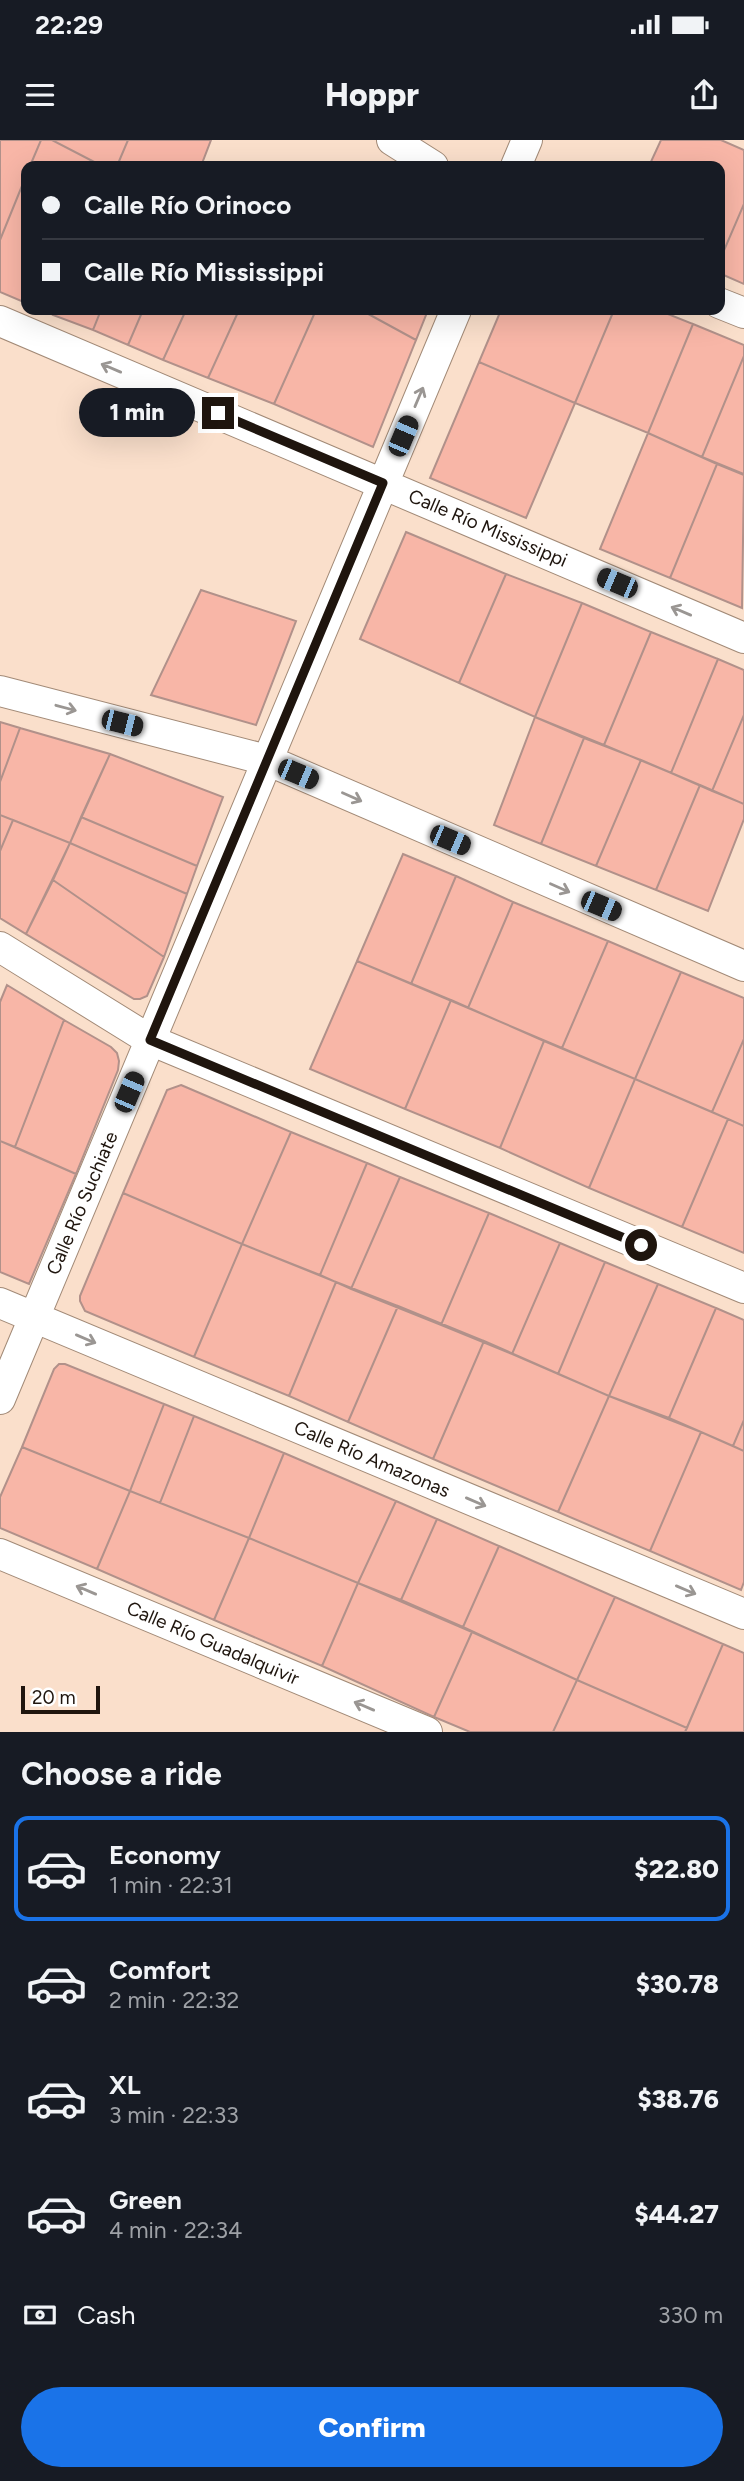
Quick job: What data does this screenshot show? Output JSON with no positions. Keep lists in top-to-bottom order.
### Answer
{
  "streets": {
    "street": [
      "Calle Río Mississippi",
      "Calle Río Suchiate",
      "Calle Río Amazonas",
      "Calle Río Guadalquivir"
    ]
  },
  "crossings": [
    ["Calle Río Mississippi", "Calle Río Suchiate"],
    ["Calle Río Suchiate", "Calle Río Amazonas"]
  ],
  "one_way": ["Calle Río Mississippi", "Calle Río Amazonas", "Calle Río Guadalquivir"],
  "scale_bar": "20 m",
  "page": {
    "status": "22:29",
    "header": "Hoppr",
    "banner": ["Calle Río Orinoco", "Calle Río Mississippi"],
    "bubble": "1 min",
    "scale": "20 m",
    "heading": "Choose a ride",
    "list": [
      {
        "name": "Economy",
        "note": "1 min · 22:31",
        "value": "$22.80"
      },
      {
        "name": "Comfort",
        "note": "2 min · 22:32",
        "value": "$30.78"
      },
      {
        "name": "XL",
        "note": "3 min · 22:33",
        "value": "$38.76"
      },
      {
        "name": "Green",
        "note": "4 min · 22:34",
        "value": "$44.27"
      }
    ],
    "pay": ["Cash", "330 m"],
    "buttons": "Confirm"
  }
}
